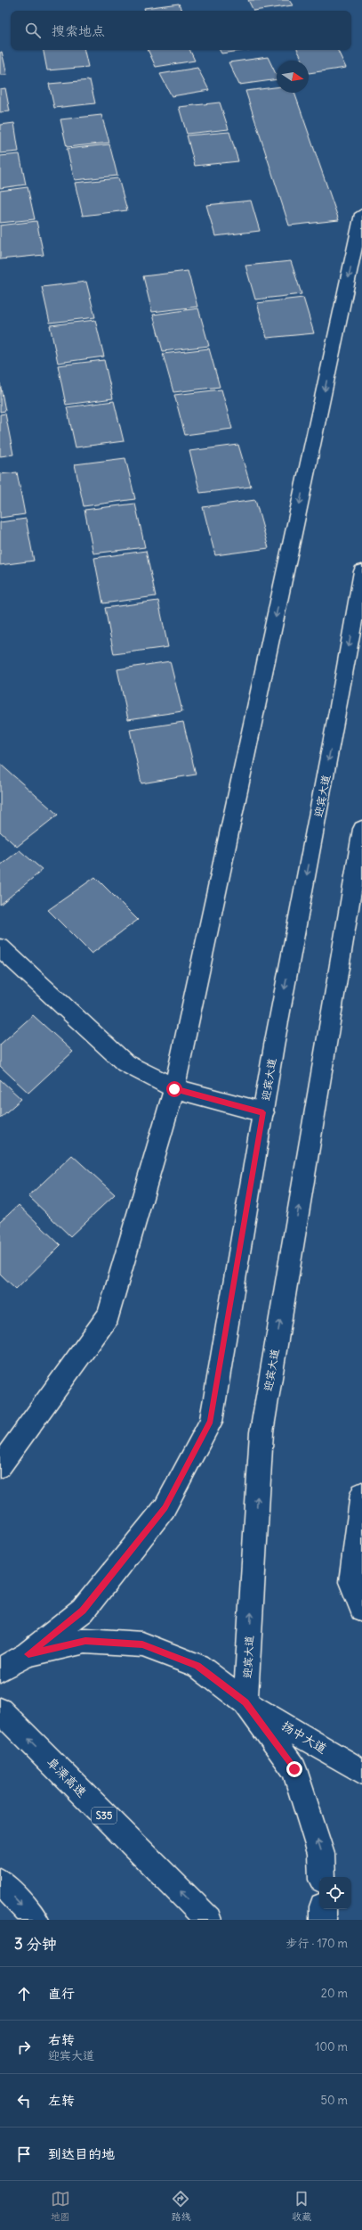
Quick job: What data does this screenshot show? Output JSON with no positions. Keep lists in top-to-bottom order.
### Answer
{
  "streets": {
    "main road": [
      "迎宾大道",
      "扬中大道",
      "阜溧高速",
      "S35"
    ]
  },
  "crossings": [
    ["迎宾大道", "扬中大道"]
  ],
  "north": "right",
  "page": {
    "search": "搜索地点",
    "heading": ["3 分钟", "步行 · 170 m"],
    "list": [
      ["直行", "20 m"],
      ["右转", "迎宾大道", "100 m"],
      ["左转", "50 m"],
      "到达目的地"
    ],
    "nav": ["地图", "路线", "收藏"]
  }
}
